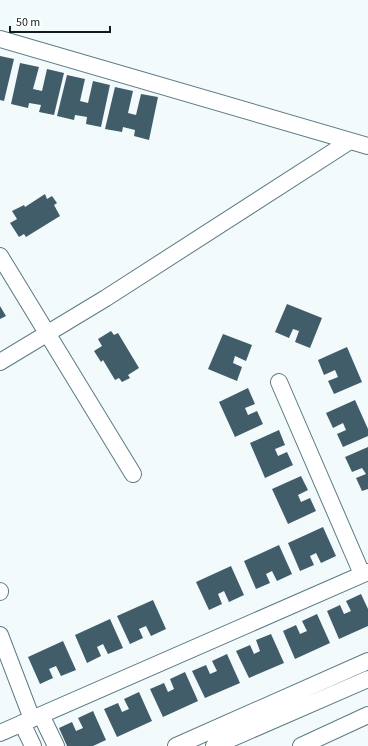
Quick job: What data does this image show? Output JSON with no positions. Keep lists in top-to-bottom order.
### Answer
{
  "scale_bar": "50 m"
}
